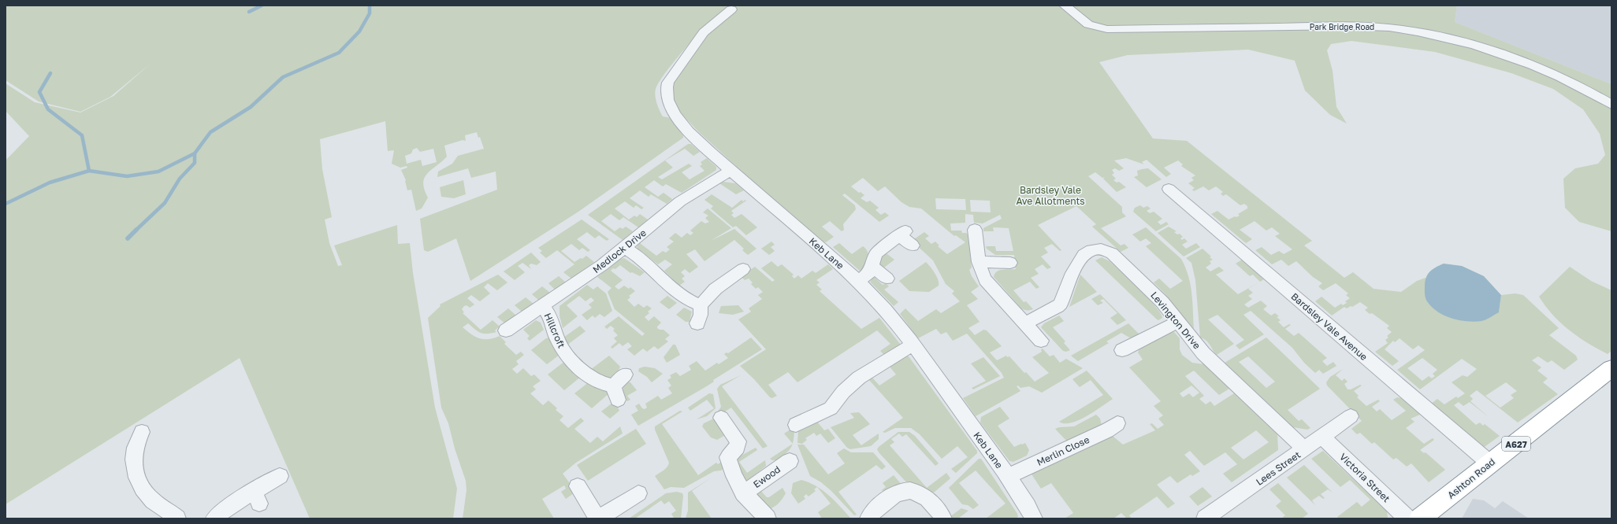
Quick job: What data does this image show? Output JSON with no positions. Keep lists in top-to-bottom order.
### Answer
{
  "streets": {
    "highway": ["A627", "Ashton Road"],
    "street": [
      "Park Bridge Road",
      "Medlock Drive",
      "Keb Lane",
      "Levington Drive",
      "Bardsley Vale Avenue",
      "Hillcroft",
      "Merlin Close",
      "Lees Street",
      "Ewood",
      "Victoria Street"
    ]
  },
  "crossings": [
    ["Medlock Drive", "Keb Lane"],
    ["Medlock Drive", "Hillcroft"],
    ["Keb Lane", "Merlin Close"],
    ["Levington Drive", "Lees Street"],
    ["Bardsley Vale Avenue", "Ashton Road"],
    ["Lees Street", "Victoria Street"]
  ],
  "parks": ["Bardsley Vale Ave Allotments"]
}
